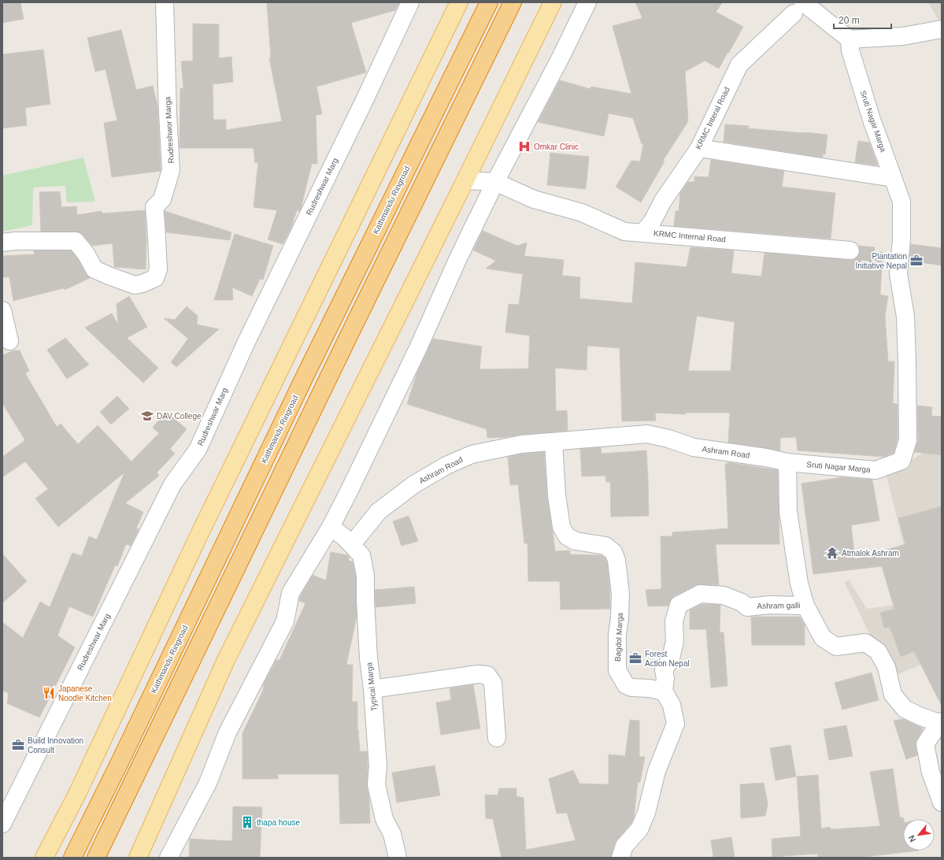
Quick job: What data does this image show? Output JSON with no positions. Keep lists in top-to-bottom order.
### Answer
{
  "streets": {
    "highway": ["Kathmandu Ringroad"],
    "street": [
      "KRMC Interal Road",
      "Sruti Nagar Marga",
      "Rudreshwor Marga",
      "Rudreshwar Marg",
      "KRMC Internal Road",
      "Ashram Road",
      "Ashram galli",
      "Bagdol Marga",
      "Typical Marga"
    ]
  },
  "crossings": [
    ["KRMC Interal Road", "KRMC Internal Road"],
    ["Sruti Nagar Marga", "Ashram Road"],
    ["Ashram Road", "Bagdol Marga"],
    ["Ashram Road", "Typical Marga"],
    ["Ashram galli", "Bagdol Marga"]
  ],
  "places": {
    "hospital": ["Omkar Clinic"],
    "office": ["Plantation Initiative Nepal", "Forest Action Nepal", "Build Innovation Consult"],
    "school or university": ["DAV College"],
    "temple": ["Atmalok Ashram"],
    "restaurant": ["Japanese Noodle Kitchen"],
    "building": ["thapa house"]
  },
  "scale_bar": "20 m",
  "north": "bottom left"
}
